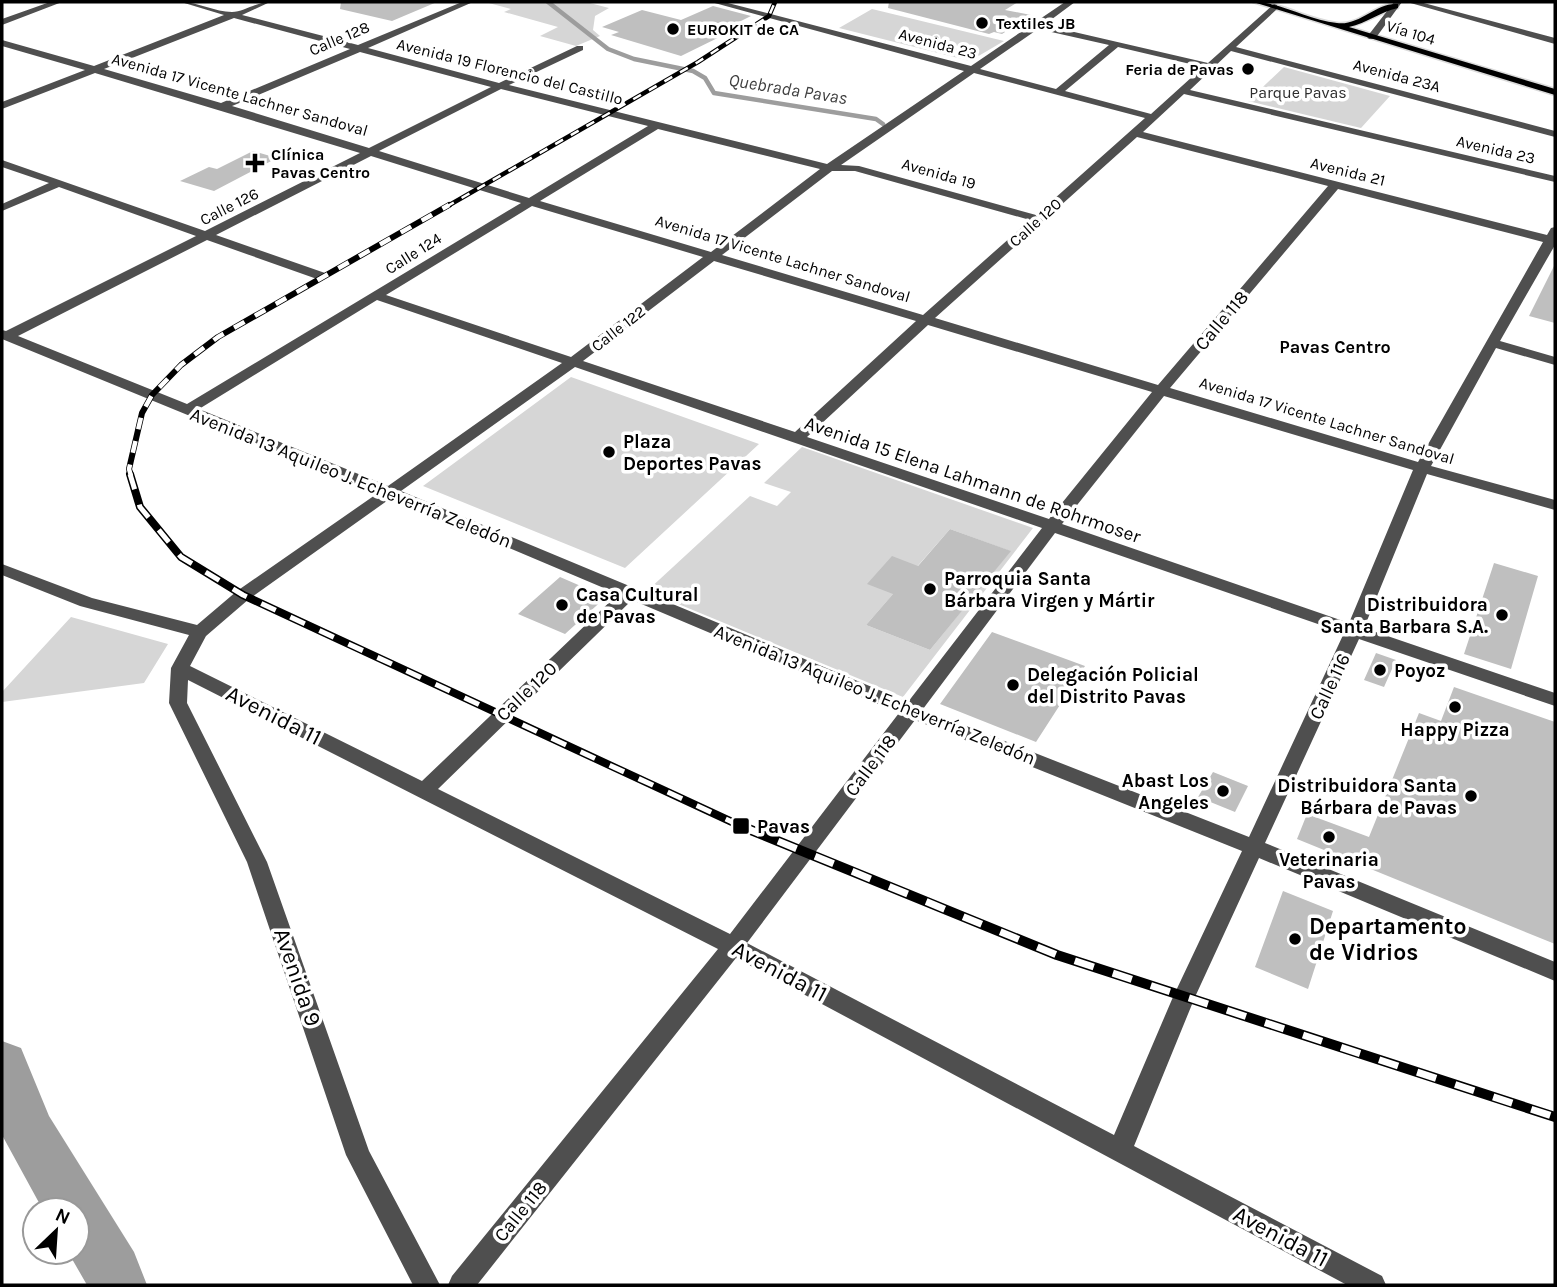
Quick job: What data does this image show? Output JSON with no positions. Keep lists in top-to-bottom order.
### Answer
{
  "streets": {
    "main road": ["Vía 104"],
    "street": [
      "Calle 128",
      "Avenida 23",
      "Avenida 19 Florencio del Castillo",
      "Avenida 23A",
      "Avenida 17 Vicente Lachner Sandoval",
      "Avenida 21",
      "Avenida 19",
      "Calle 126",
      "Calle 120",
      "Calle 124",
      "Calle 118",
      "Calle 122",
      "Avenida 13 Aquileo J. Echeverría Zeledón",
      "Avenida 15 Elena Lahmann de Rohrmoser",
      "Calle 116",
      "Avenida 11",
      "Avenida 9"
    ]
  },
  "crossings": [
    ["Vía 104", "Calle 120"],
    ["Calle 128", "Avenida 19 Florencio del Castillo"],
    ["Calle 128", "Avenida 17 Vicente Lachner Sandoval"],
    ["Avenida 23", "Calle 120"],
    ["Avenida 23", "Calle 122"],
    ["Avenida 19 Florencio del Castillo", "Avenida 19"],
    ["Avenida 19 Florencio del Castillo", "Calle 126"],
    ["Avenida 19 Florencio del Castillo", "Calle 124"],
    ["Avenida 19 Florencio del Castillo", "Calle 122"],
    ["Avenida 23A", "Calle 120"],
    ["Avenida 17 Vicente Lachner Sandoval", "Calle 126"],
    ["Avenida 17 Vicente Lachner Sandoval", "Calle 120"],
    ["Avenida 17 Vicente Lachner Sandoval", "Calle 124"],
    ["Avenida 17 Vicente Lachner Sandoval", "Calle 118"],
    ["Avenida 17 Vicente Lachner Sandoval", "Calle 122"],
    ["Avenida 17 Vicente Lachner Sandoval", "Calle 116"],
    ["Avenida 21", "Calle 120"],
    ["Avenida 21", "Calle 118"],
    ["Avenida 21", "Calle 116"],
    ["Avenida 19", "Calle 120"],
    ["Avenida 19", "Calle 122"],
    ["Calle 126", "Avenida 13 Aquileo J. Echeverría Zeledón"],
    ["Calle 120", "Avenida 13 Aquileo J. Echeverría Zeledón"],
    ["Calle 120", "Avenida 15 Elena Lahmann de Rohrmoser"],
    ["Calle 120", "Avenida 11"],
    ["Calle 124", "Avenida 13 Aquileo J. Echeverría Zeledón"],
    ["Calle 124", "Avenida 15 Elena Lahmann de Rohrmoser"],
    ["Calle 118", "Avenida 13 Aquileo J. Echeverría Zeledón"],
    ["Calle 118", "Avenida 15 Elena Lahmann de Rohrmoser"],
    ["Calle 118", "Avenida 11"],
    ["Calle 122", "Avenida 13 Aquileo J. Echeverría Zeledón"],
    ["Calle 122", "Avenida 15 Elena Lahmann de Rohrmoser"],
    ["Calle 122", "Avenida 11"],
    ["Calle 122", "Avenida 9"],
    ["Avenida 13 Aquileo J. Echeverría Zeledón", "Calle 116"],
    ["Avenida 15 Elena Lahmann de Rohrmoser", "Calle 116"],
    ["Calle 116", "Avenida 11"],
    ["Avenida 11", "Avenida 9"]
  ],
  "districts": ["Pavas Centro"],
  "water": ["Quebrada Pavas"],
  "parks": ["Parque Pavas"],
  "places": {
    "other": [
      "Textiles JB",
      "EUROKIT de CA",
      "Feria de Pavas",
      "Plaza Deportes Pavas",
      "Parroquia Santa Bárbara Virgen y Mártir",
      "Casa Cultural de Pavas",
      "Distribuidora Santa Barbara S.A.",
      "Poyoz",
      "Delegación Policial del Distrito Pavas",
      "Happy Pizza",
      "Abast Los Angeles",
      "Distribuidora Santa Bárbara de Pavas",
      "Veterinaria Pavas",
      "Departamento de Vidrios"
    ],
    "health": ["Clínica Pavas Centro"],
    "transit": ["Pavas"]
  },
  "north": "top right"
}
